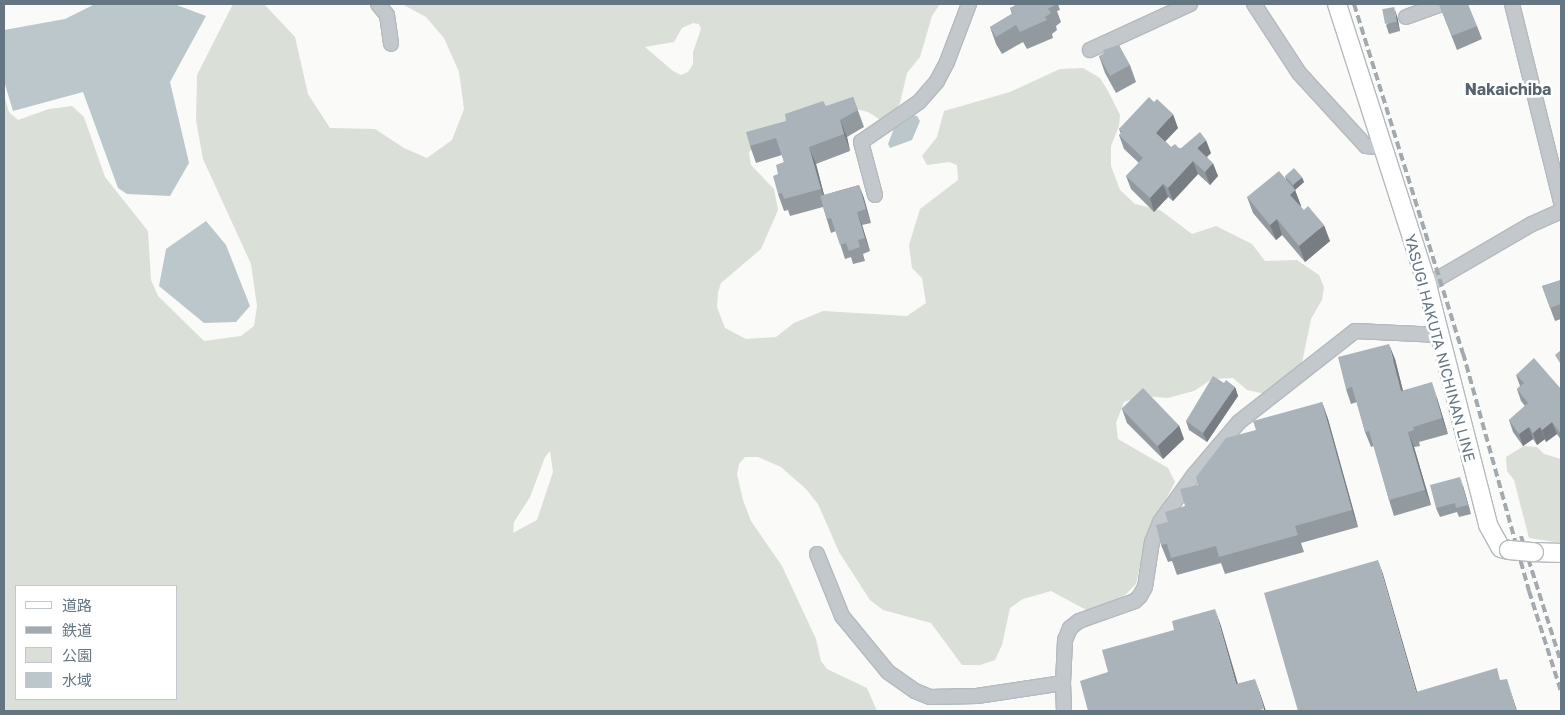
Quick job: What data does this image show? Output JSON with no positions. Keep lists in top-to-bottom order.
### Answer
{
  "streets": {
    "main road": ["YASUGI HAKUTA NICHINAN LINE"]
  },
  "districts": ["Nakaichiba"],
  "legend": [
    "道路",
    "鉄道",
    "公園",
    "水域"
  ]
}
